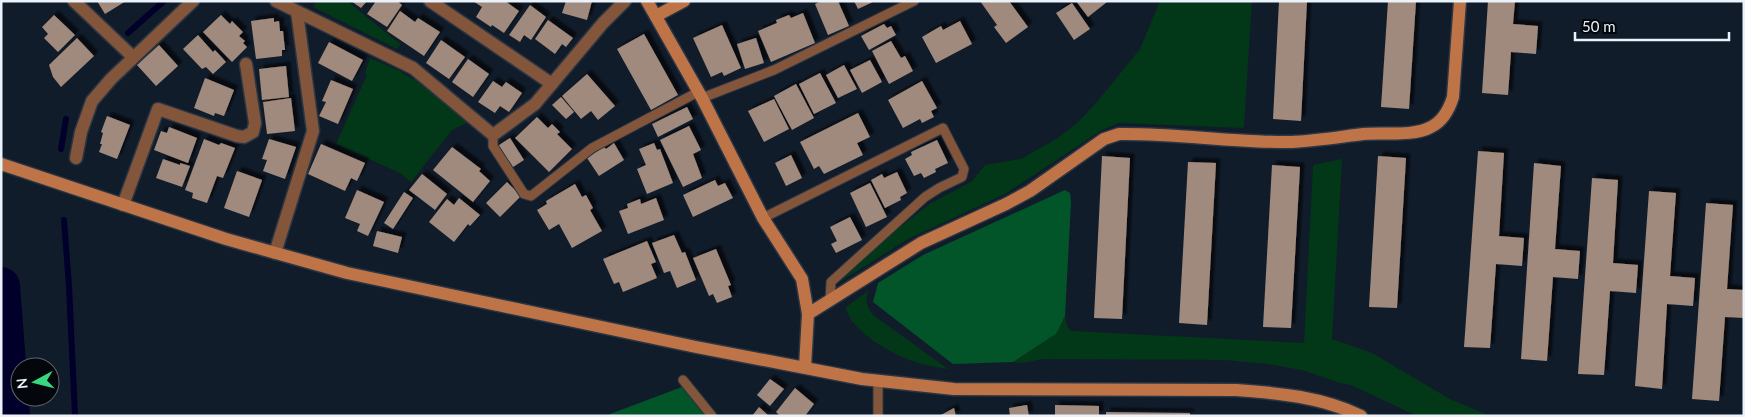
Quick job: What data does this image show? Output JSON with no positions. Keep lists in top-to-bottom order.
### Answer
{
  "scale_bar": "50 m",
  "north": "left"
}
